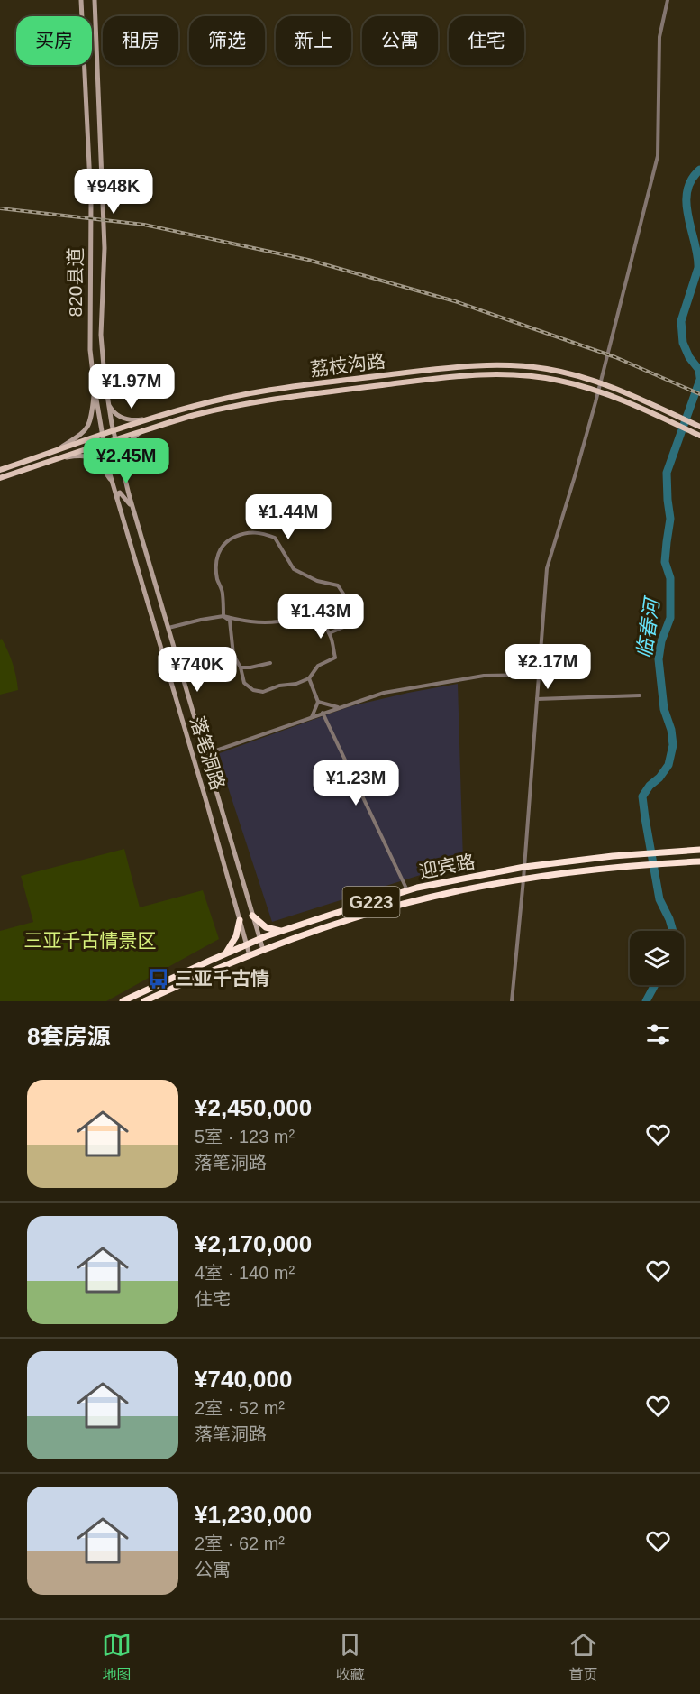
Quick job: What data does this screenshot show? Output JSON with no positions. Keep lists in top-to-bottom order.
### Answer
{
  "streets": {
    "highway": ["迎宾路", "G223"],
    "main road": ["820县道", "荔枝沟路", "落笔洞路"]
  },
  "crossings": [
    ["820县道", "荔枝沟路"],
    ["820县道", "落笔洞路"],
    ["荔枝沟路", "落笔洞路"],
    ["落笔洞路", "迎宾路"]
  ],
  "water": ["临春河"],
  "parks": ["三亚千古情景区"],
  "places": {
    "bus stop": ["三亚千古情"]
  },
  "page": {
    "chip": [
      "买房",
      "租房",
      "筛选",
      "新上",
      "公寓",
      "住宅"
    ],
    "price": [
      "¥948K",
      "¥1.97M",
      "¥2.45M",
      "¥1.44M",
      "¥1.43M",
      "¥2.17M",
      "¥740K",
      "¥1.23M"
    ],
    "heading": "8套房源",
    "list": [
      {
        "name": "¥2,450,000",
        "note": "5室 · 123 m² · 落笔洞路"
      },
      {
        "name": "¥2,170,000",
        "note": "4室 · 140 m² · 住宅"
      },
      {
        "name": "¥740,000",
        "note": "2室 · 52 m² · 落笔洞路"
      },
      {
        "name": "¥1,230,000",
        "note": "2室 · 62 m² · 公寓"
      }
    ],
    "tabs": ["地图", "收藏", "首页"]
  }
}
